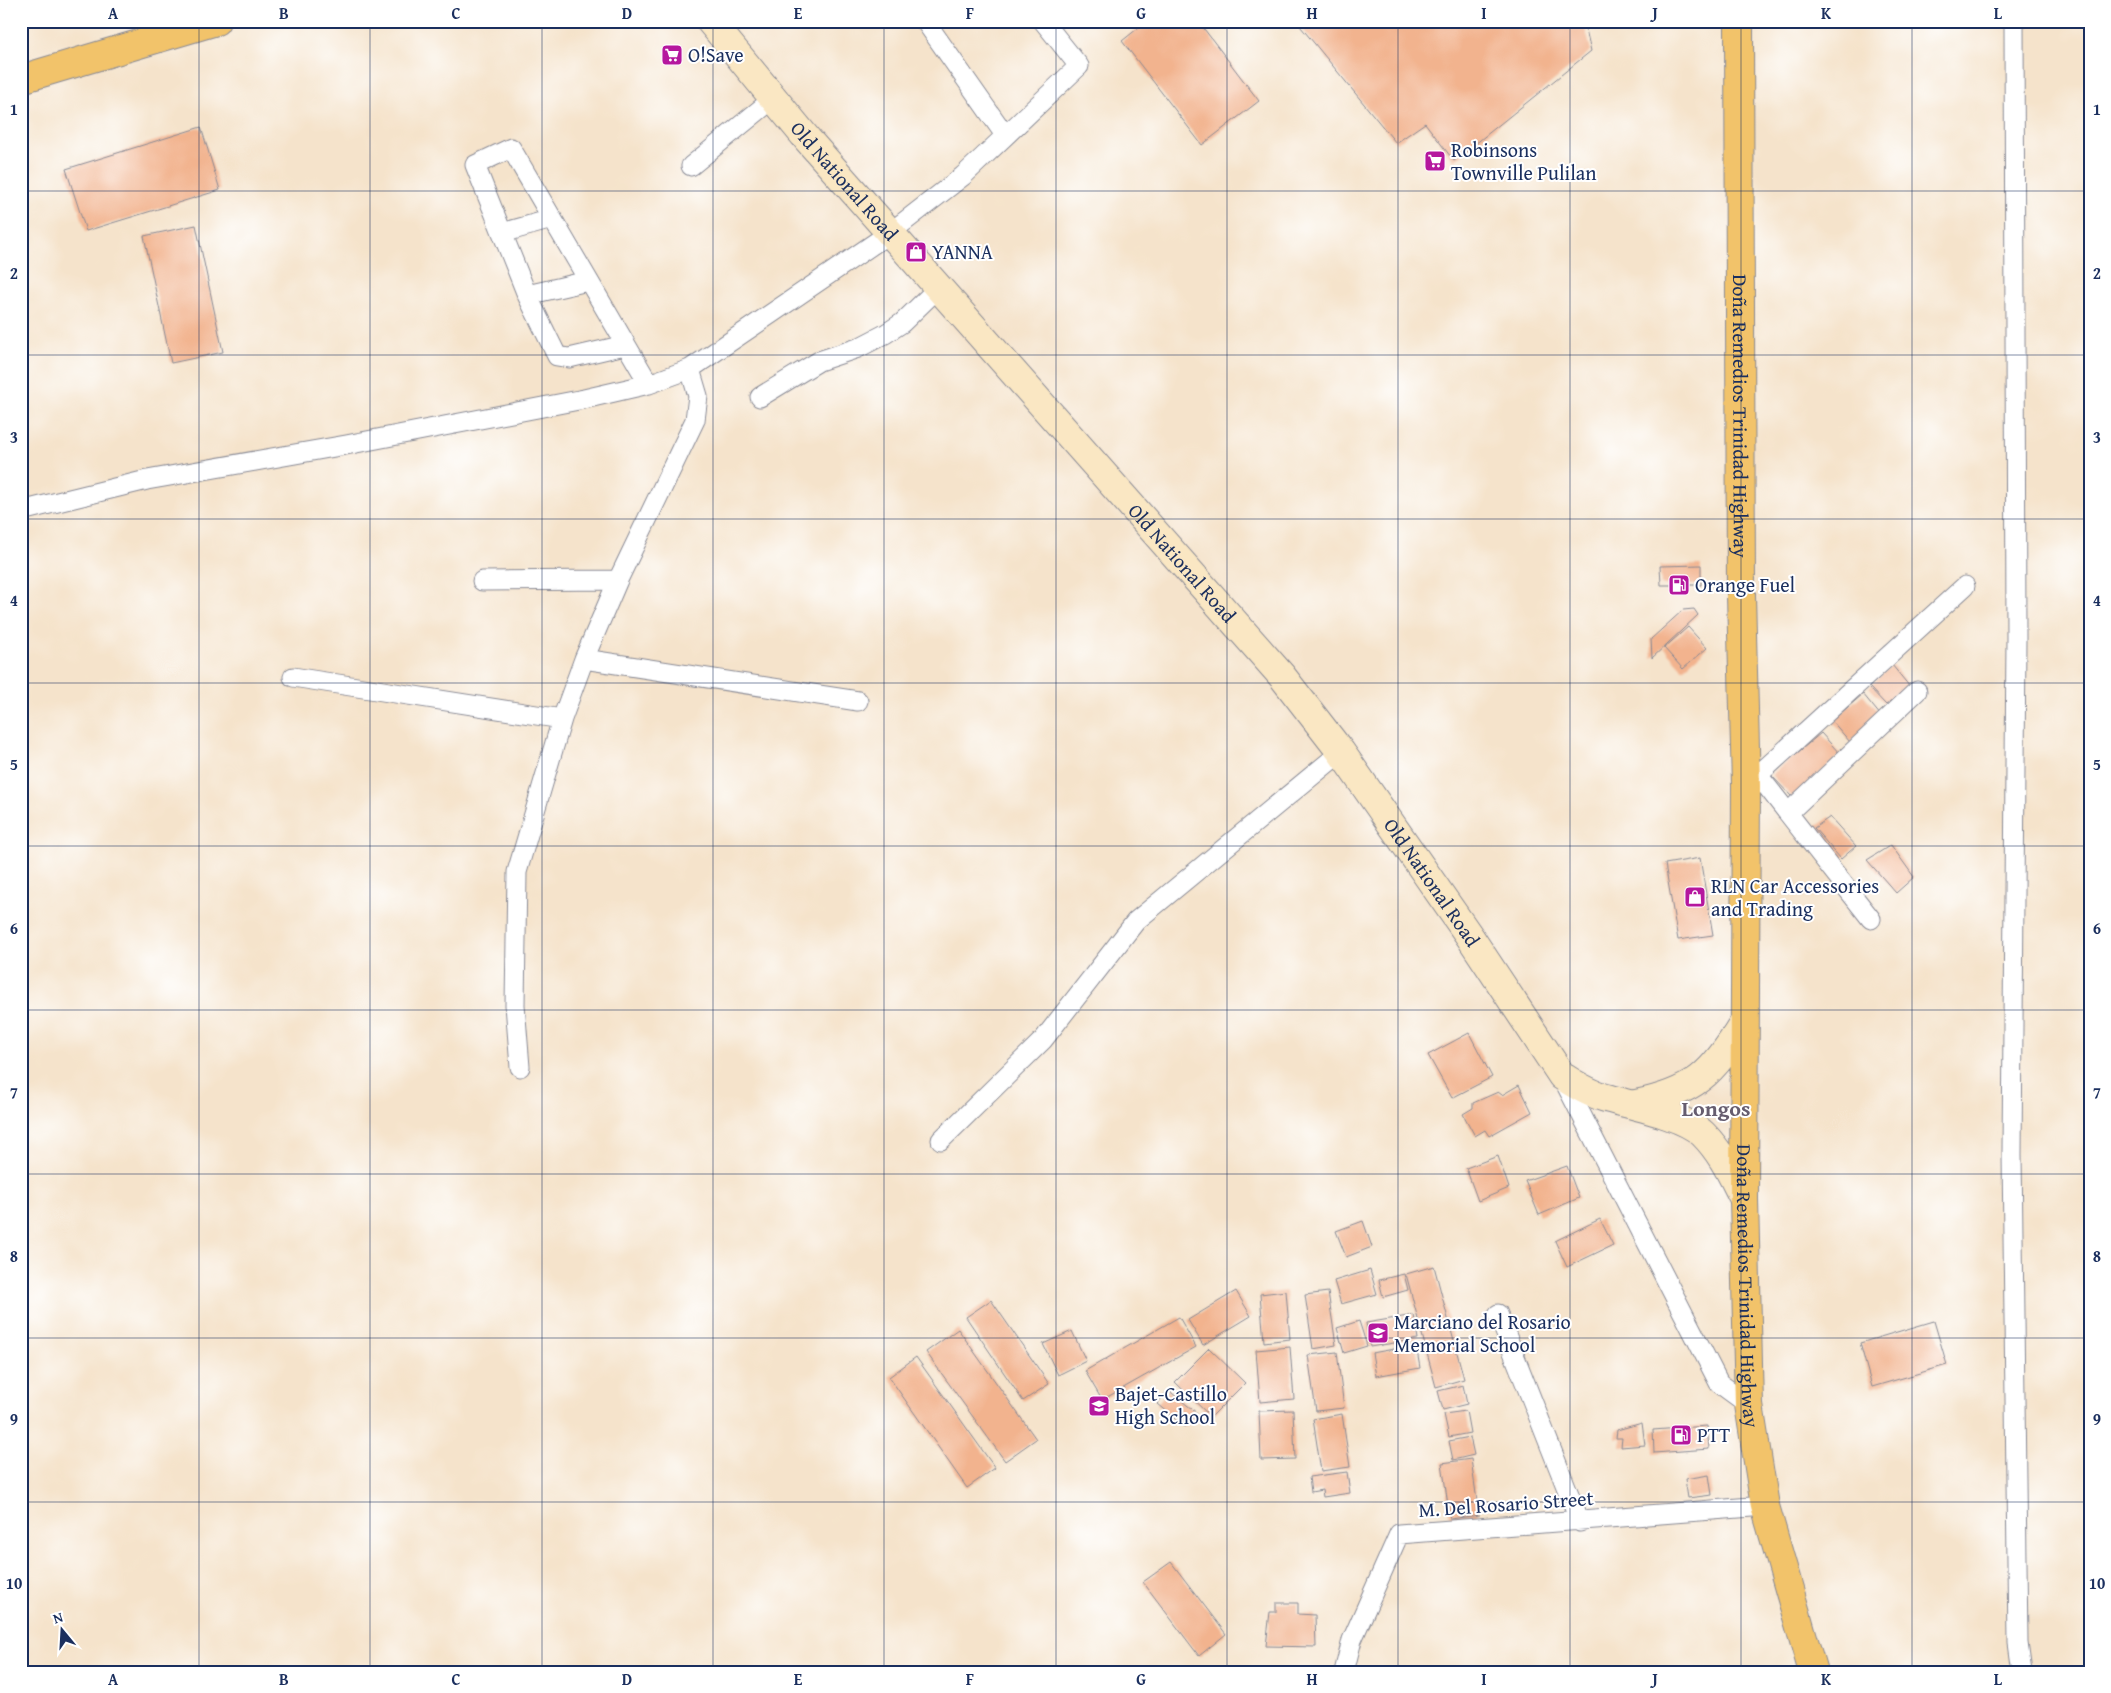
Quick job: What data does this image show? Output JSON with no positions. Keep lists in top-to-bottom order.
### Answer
{
  "streets": {
    "main road": ["Old National Road", "Doña Remedios Trinidad Highway"],
    "street": ["M. Del Rosario Street"]
  },
  "crossings": [
    ["Old National Road", "Doña Remedios Trinidad Highway"],
    ["Doña Remedios Trinidad Highway", "M. Del Rosario Street"]
  ],
  "districts": ["Longos"],
  "places": {
    "supermarket": ["O!Save", "Robinsons Townville Pulilan"],
    "shop": ["YANNA", "RLN Car Accessories and Trading"],
    "fuel station": ["Orange Fuel", "PTT"],
    "school or university": ["Marciano del Rosario Memorial School", "Bajet-Castillo High School"]
  },
  "north": "top",
  "grid": {
    "columns": [
      "A",
      "B",
      "C",
      "D",
      "E",
      "F",
      "G",
      "H",
      "I",
      "J",
      "K",
      "L"
    ],
    "rows": [
      "1",
      "2",
      "3",
      "4",
      "5",
      "6",
      "7",
      "8",
      "9",
      "10"
    ]
  }
}
